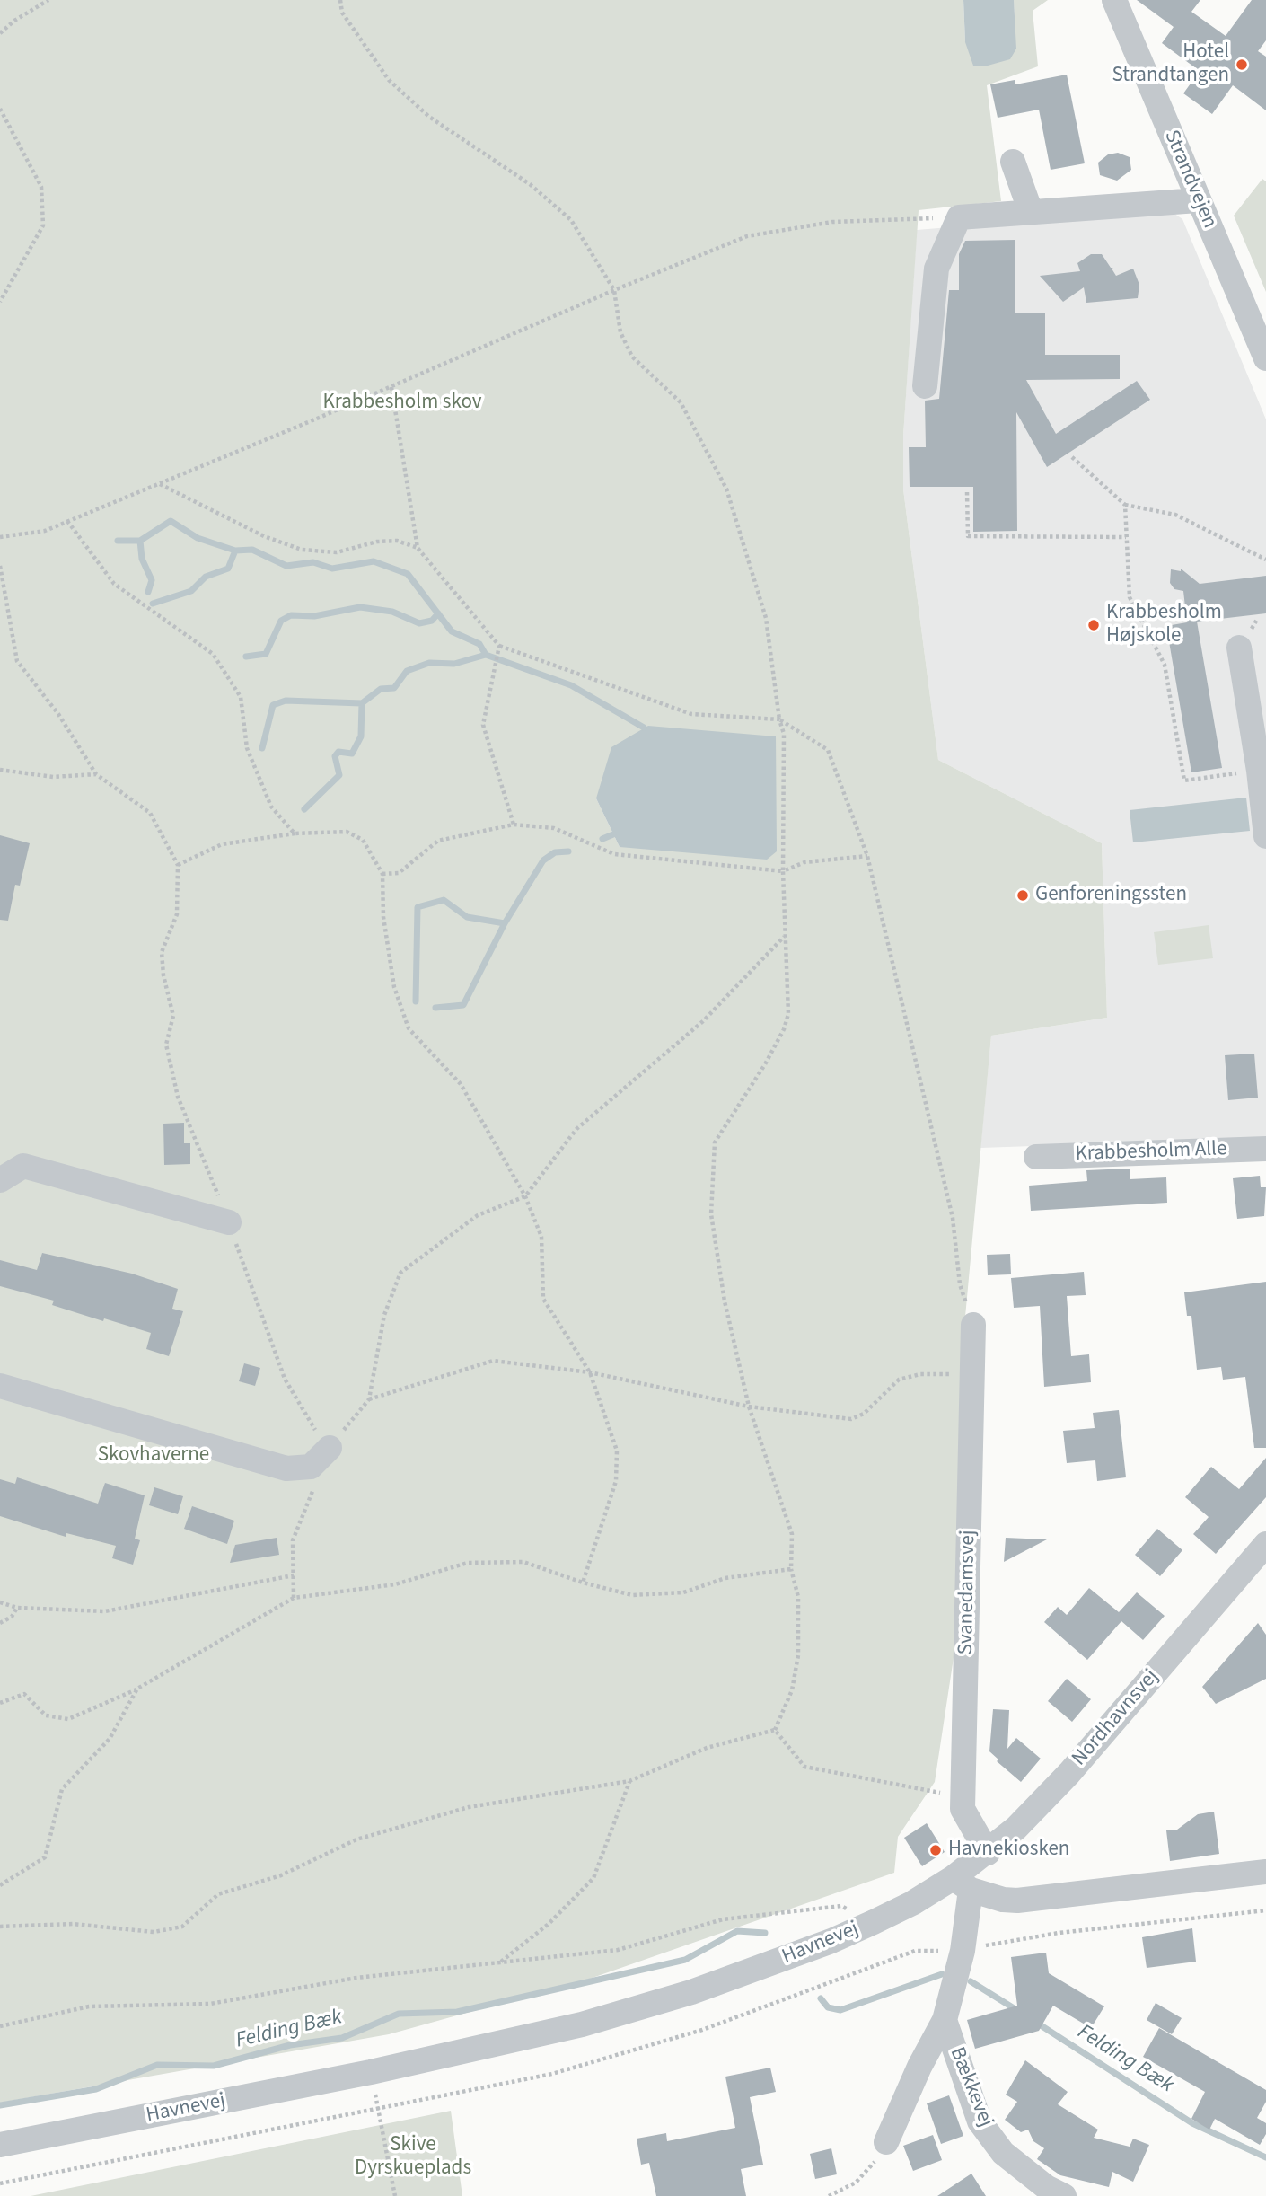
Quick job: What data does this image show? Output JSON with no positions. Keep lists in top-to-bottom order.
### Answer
{
  "streets": {
    "street": [
      "Strandvejen",
      "Krabbesholm Alle",
      "Svanedamsvej",
      "Nordhavnsvej",
      "Havnevej",
      "Bækkevej"
    ]
  },
  "crossings": [
    ["Svanedamsvej", "Nordhavnsvej"],
    ["Nordhavnsvej", "Havnevej"],
    ["Nordhavnsvej", "Bækkevej"],
    ["Havnevej", "Bækkevej"]
  ],
  "water": ["Felding Bæk"],
  "parks": ["Krabbesholm skov", "Skovhaverne", "Skive Dyrskueplads"],
  "places": [
    "Hotel Strandtangen",
    "Krabbesholm Højskole",
    "Genforeningssten",
    "Havnekiosken"
  ]
}
